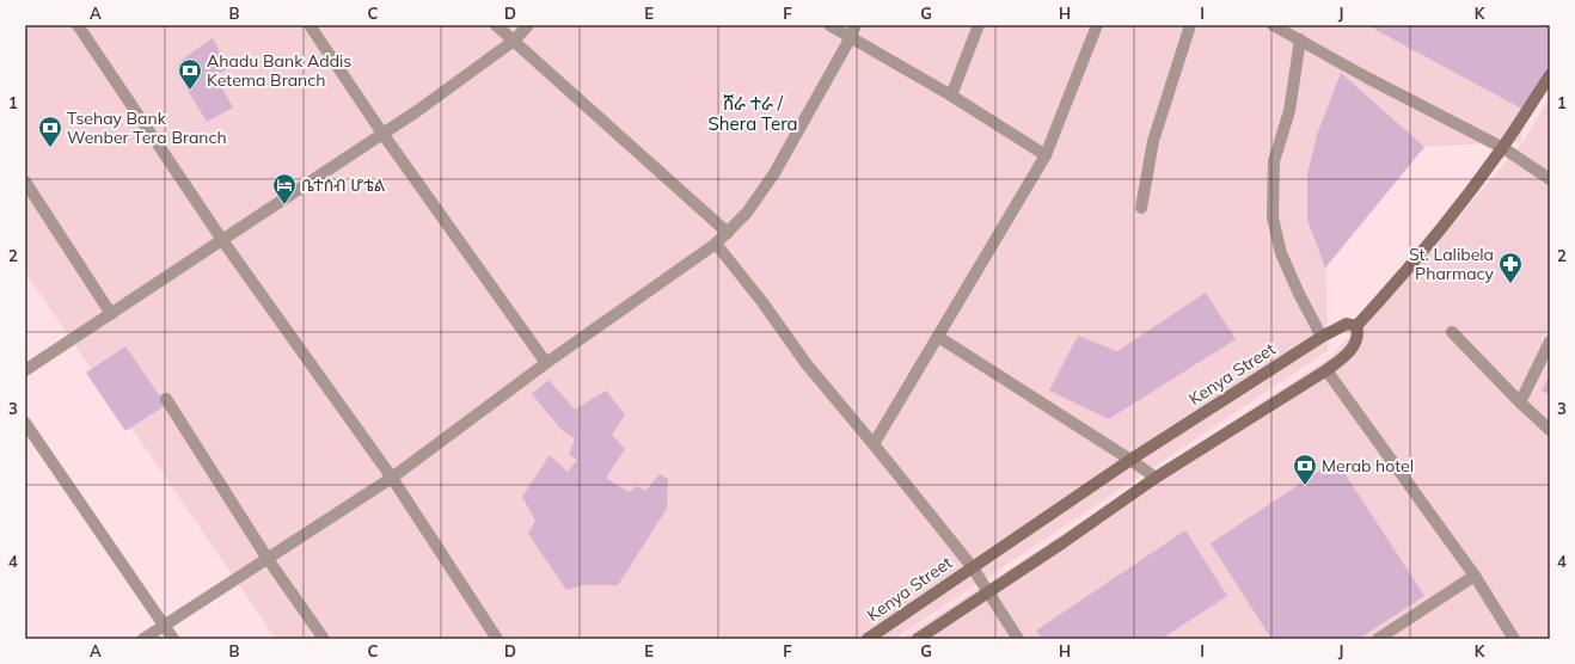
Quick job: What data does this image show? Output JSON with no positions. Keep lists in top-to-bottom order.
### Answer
{
  "streets": {
    "main road": ["Kenya Street"]
  },
  "districts": ["ሸራ ተራ / Shera Tera"],
  "places": {
    "bank": ["Ahadu Bank Addis Ketema Branch", "Tsehay Bank Wenber Tera Branch", "Merab hotel"],
    "hotel": ["ቤተሰብ ሆቴል"],
    "pharmacy": ["St. Lalibela Pharmacy"]
  },
  "grid": {
    "columns": [
      "A",
      "B",
      "C",
      "D",
      "E",
      "F",
      "G",
      "H",
      "I",
      "J",
      "K"
    ],
    "rows": [
      "1",
      "2",
      "3",
      "4"
    ]
  }
}
